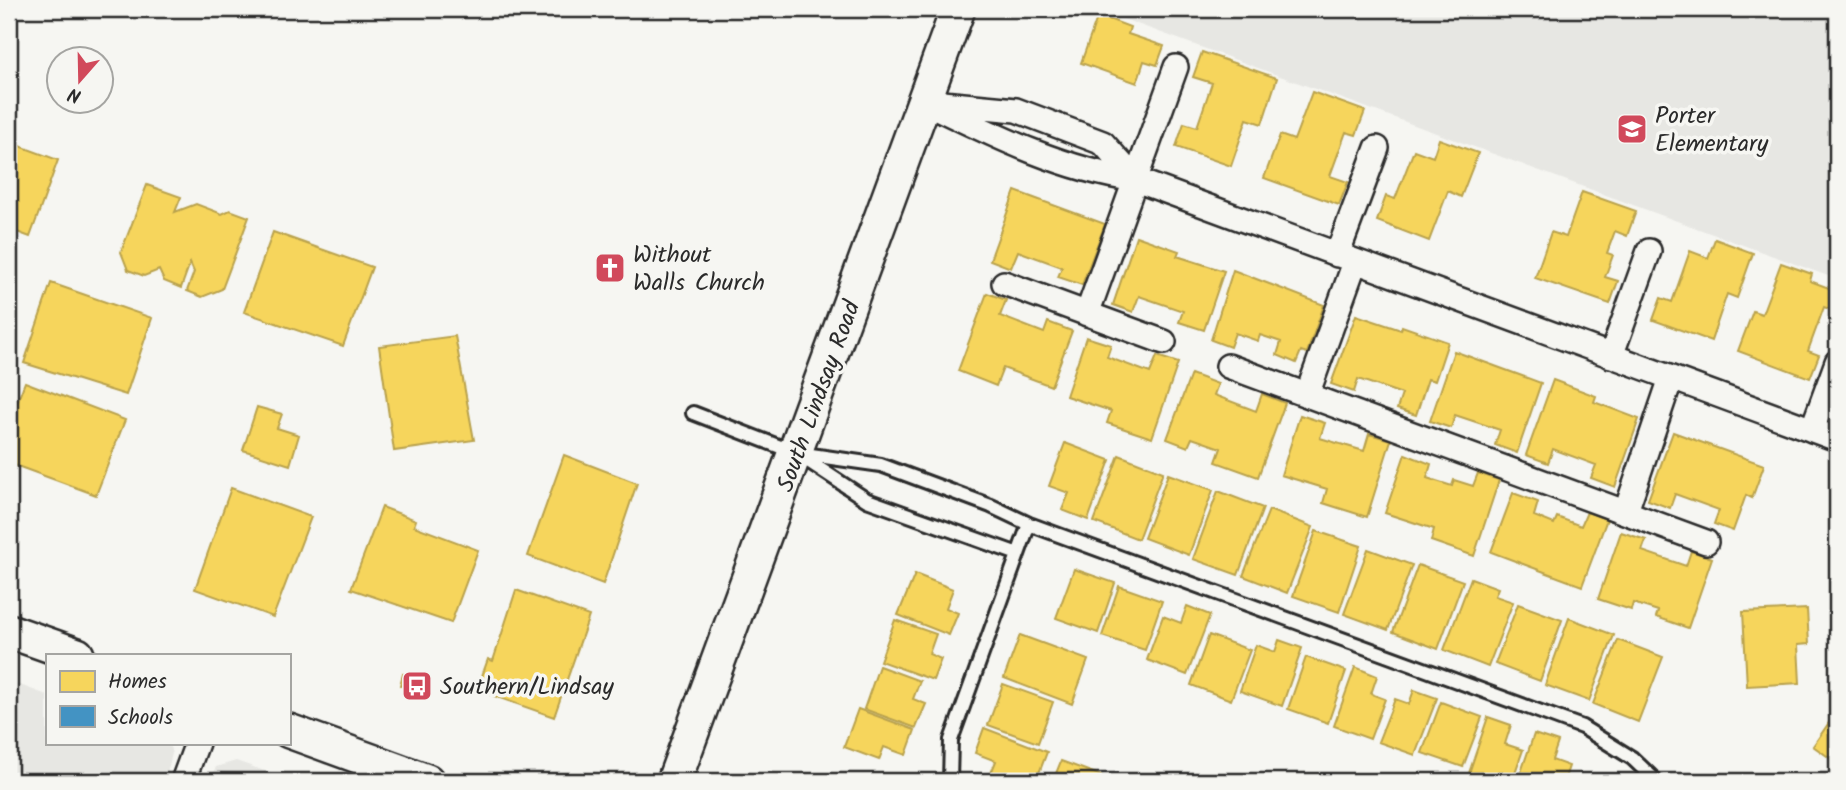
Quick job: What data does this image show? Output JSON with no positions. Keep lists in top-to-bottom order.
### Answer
{
  "streets": {
    "main road": ["South Lindsay Road"]
  },
  "places": {
    "school or university": ["Porter Elementary"],
    "church": ["Without Walls Church"],
    "bus stop": ["Southern/Lindsay"]
  },
  "legend": ["Homes", "Schools"],
  "north": "bottom"
}
